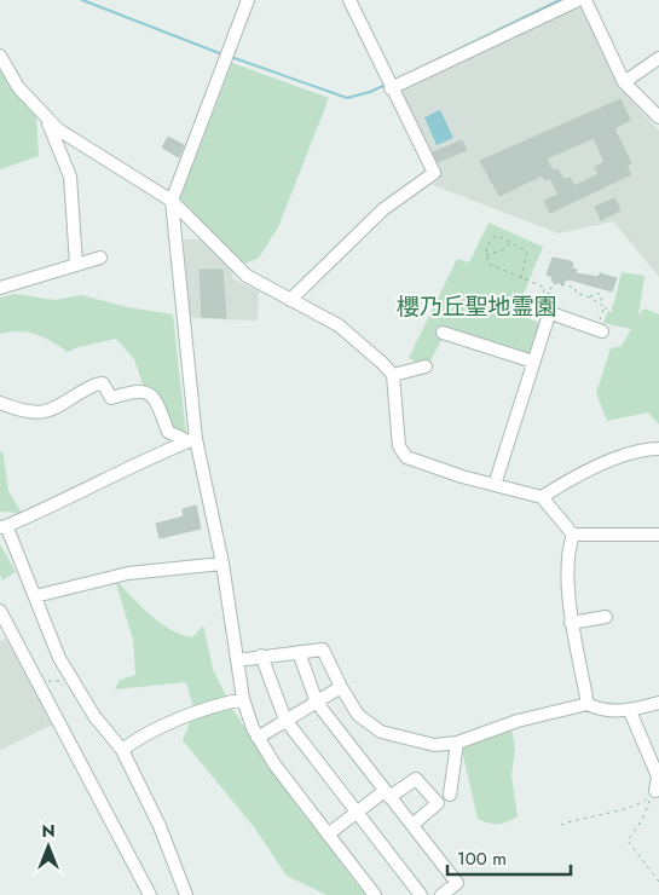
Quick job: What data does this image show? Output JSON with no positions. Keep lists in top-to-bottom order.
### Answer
{
  "parks": ["櫻乃丘聖地霊園"],
  "scale_bar": "100 m",
  "north": "top"
}
